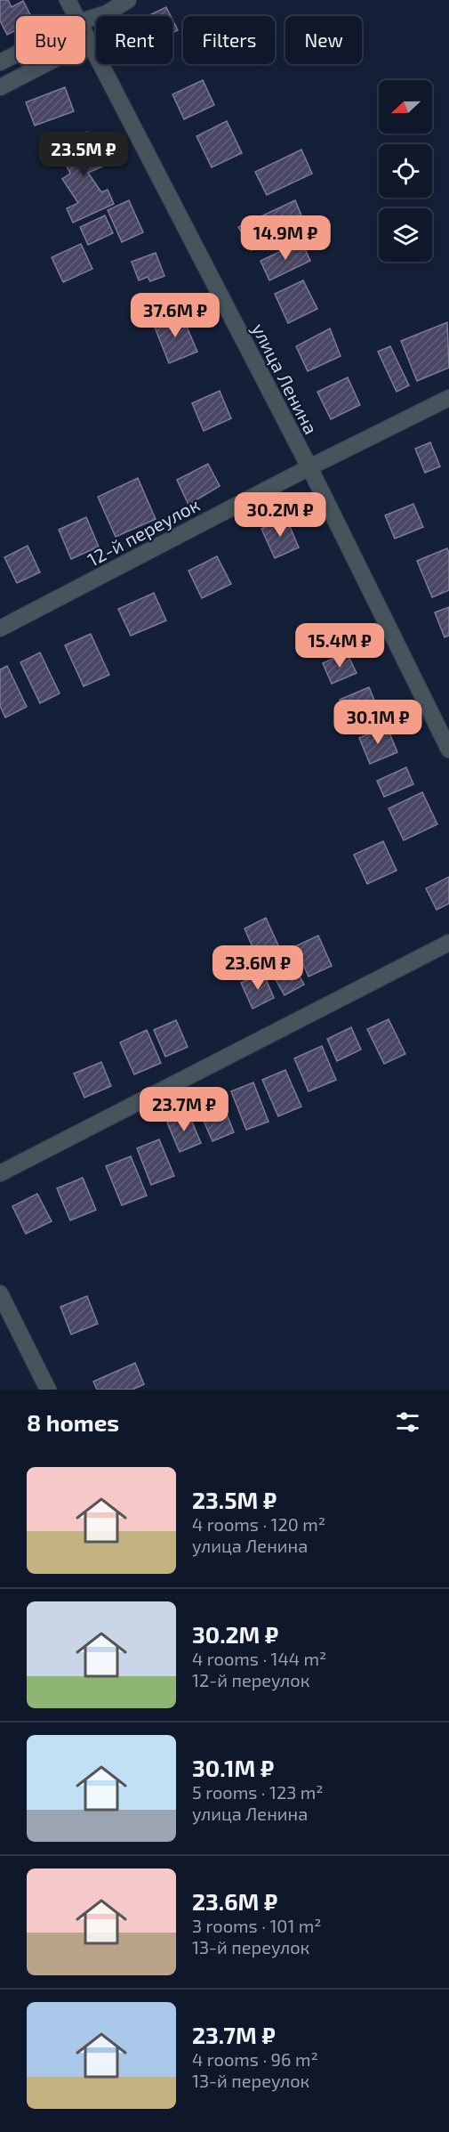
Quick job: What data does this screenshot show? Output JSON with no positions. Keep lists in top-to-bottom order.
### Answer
{
  "streets": {
    "street": ["улица Ленина", "12-й переулок"]
  },
  "crossings": [
    ["улица Ленина", "12-й переулок"]
  ],
  "north": "left",
  "page": {
    "chip": [
      "Buy",
      "Rent",
      "Filters",
      "New"
    ],
    "price": [
      "23.5M ₽",
      "14.9M ₽",
      "37.6M ₽",
      "30.2M ₽",
      "15.4M ₽",
      "30.1M ₽",
      "23.6M ₽",
      "23.7M ₽"
    ],
    "heading": "8 homes",
    "list": [
      {
        "name": "23.5M ₽",
        "note": "4 rooms · 120 m² · улица Ленина"
      },
      {
        "name": "30.2M ₽",
        "note": "4 rooms · 144 m² · 12-й переулок"
      },
      {
        "name": "30.1M ₽",
        "note": "5 rooms · 123 m² · улица Ленина"
      },
      {
        "name": "23.6M ₽",
        "note": "3 rooms · 101 m² · 13-й переулок"
      },
      {
        "name": "23.7M ₽",
        "note": "4 rooms · 96 m² · 13-й переулок"
      }
    ]
  }
}
